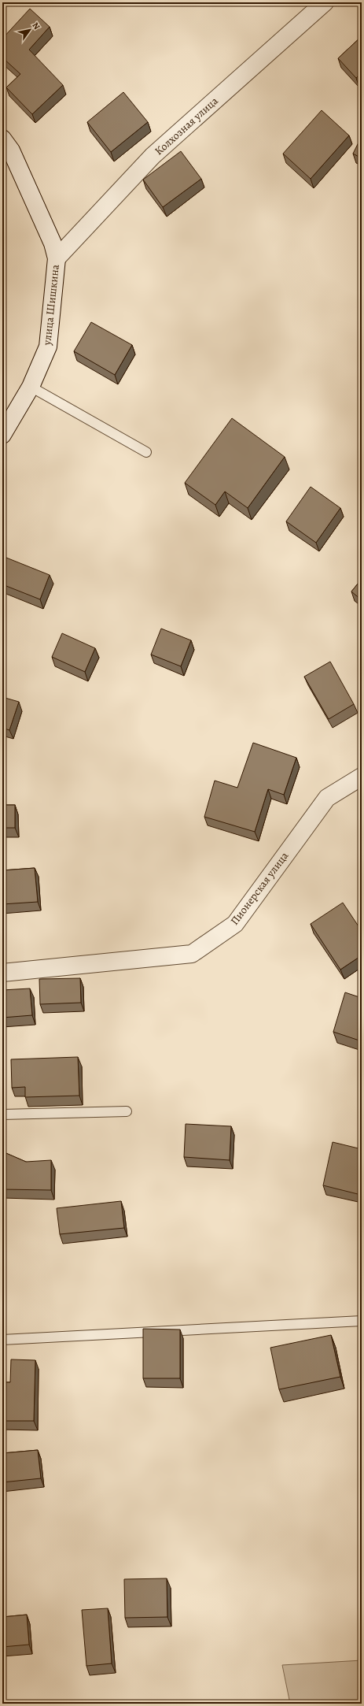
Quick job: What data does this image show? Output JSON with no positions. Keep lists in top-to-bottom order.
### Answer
{
  "streets": {
    "street": ["Колхозная улица", "улица Шишкина", "Пионерская улица"]
  },
  "crossings": [
    ["Колхозная улица", "улица Шишкина"]
  ],
  "north": "top right"
}
